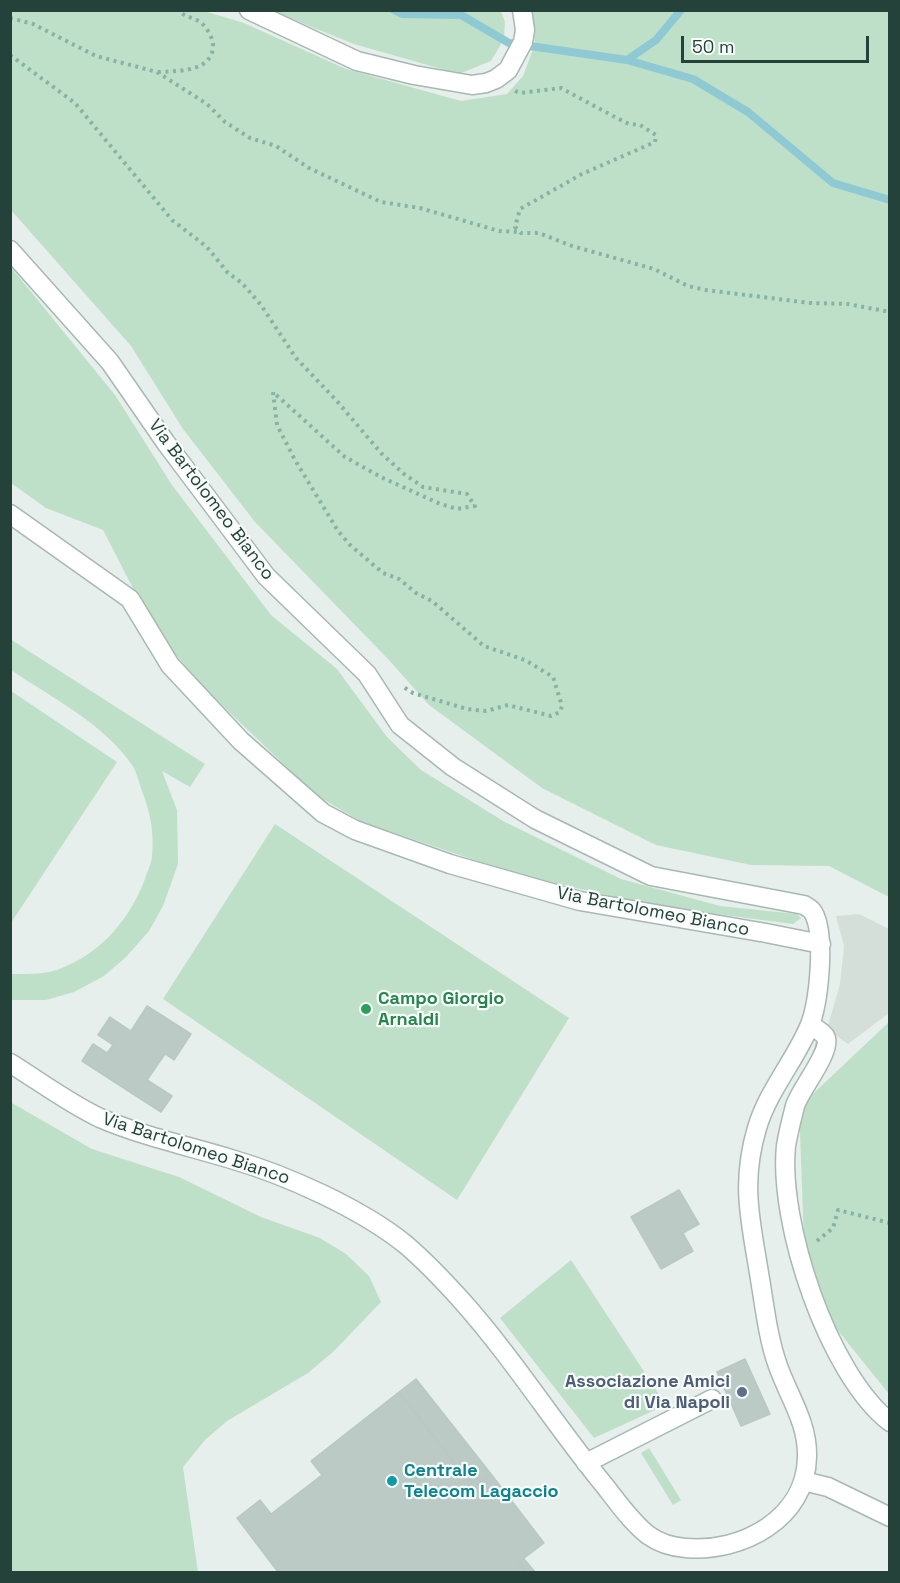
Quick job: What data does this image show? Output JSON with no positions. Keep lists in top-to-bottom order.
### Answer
{
  "streets": {
    "street": ["Via Bartolomeo Bianco"]
  },
  "places": ["Campo Giorgio Arnaldi", "Associazione Amici di Via Napoli", "Centrale Telecom Lagaccio"],
  "scale_bar": "50 m"
}
